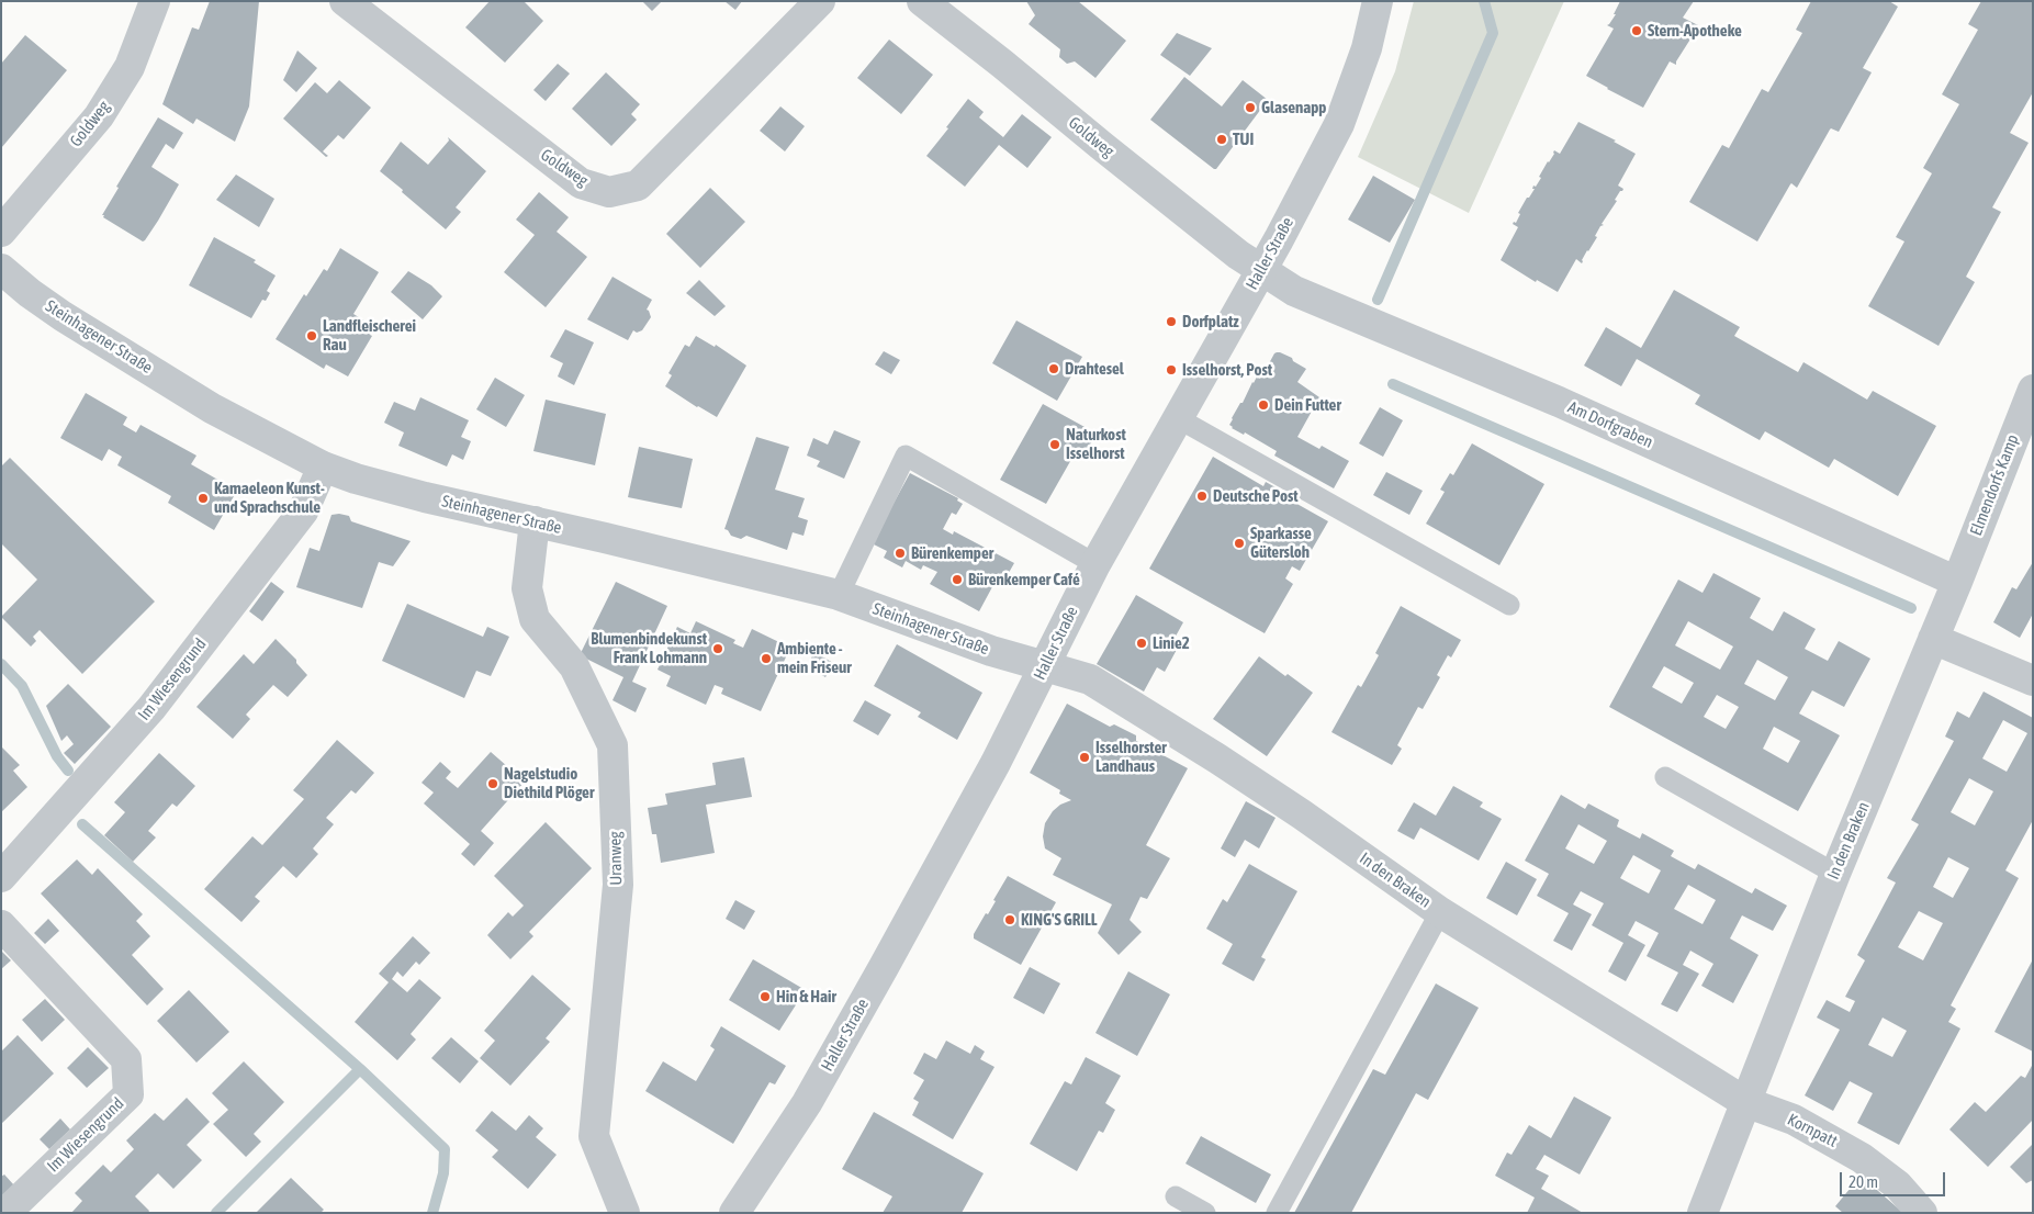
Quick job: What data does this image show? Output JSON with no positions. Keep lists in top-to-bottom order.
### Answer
{
  "streets": {
    "street": [
      "Goldweg",
      "Haller Straße",
      "Steinhagener Straße",
      "Am Dorfgraben",
      "Elmendorfs Kamp",
      "Im Wiesengrund",
      "In den Braken",
      "Uranweg",
      "Kornpatt"
    ]
  },
  "crossings": [
    ["Goldweg", "Haller Straße"],
    ["Goldweg", "Am Dorfgraben"],
    ["Haller Straße", "Steinhagener Straße"],
    ["Haller Straße", "Am Dorfgraben"],
    ["Haller Straße", "In den Braken"],
    ["Steinhagener Straße", "Im Wiesengrund"],
    ["Steinhagener Straße", "In den Braken"],
    ["Steinhagener Straße", "Uranweg"],
    ["Am Dorfgraben", "Elmendorfs Kamp"],
    ["Am Dorfgraben", "In den Braken"],
    ["Elmendorfs Kamp", "In den Braken"],
    ["In den Braken", "Kornpatt"]
  ],
  "places": [
    "Stern-Apotheke",
    "Glasenapp",
    "TUI",
    "Dorfplatz",
    "Landfleischerei Rau",
    "Drahtesel",
    "Isselhorst, Post",
    "Dein Futter",
    "Naturkost Isselhorst",
    "Deutsche Post",
    "Kamaeleon Kunst- und Sprachschule",
    "Sparkasse Gütersloh",
    "Bürenkemper",
    "Bürenkemper Café",
    "Linie2",
    "Blumenbindekunst Frank Lohmann",
    "Ambiente - mein Friseur",
    "Isselhorster Landhaus",
    "Nagelstudio Diethild Plöger",
    "KING'S GRILL",
    "Hin & Hair"
  ],
  "scale_bar": "20 m"
}
